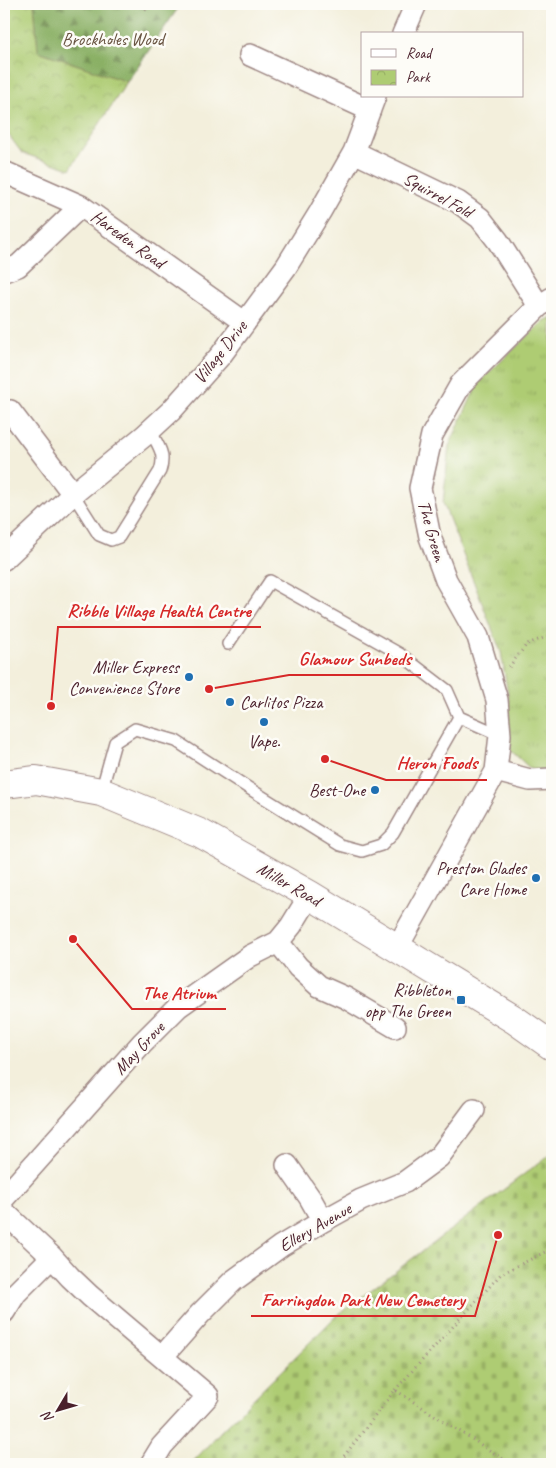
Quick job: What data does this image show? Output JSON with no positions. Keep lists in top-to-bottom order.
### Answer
{
  "streets": {
    "street": [
      "Squirrel Fold",
      "Hareden Road",
      "Village Drive",
      "The Green",
      "Miller Road",
      "May Grove",
      "Ellery Avenue"
    ]
  },
  "crossings": [
    ["Squirrel Fold", "Village Drive"],
    ["Squirrel Fold", "The Green"],
    ["Hareden Road", "Village Drive"],
    ["The Green", "Miller Road"]
  ],
  "parks": ["Brockholes Wood"],
  "places": {
    "other": [
      "Miller Express Convenience Store",
      "Glamour Sunbeds",
      "Carlitos Pizza",
      "Ribble Village Health Centre",
      "Vape.",
      "Heron Foods",
      "Best-One",
      "Preston Glades Care Home",
      "The Atrium",
      "Farringdon Park New Cemetery"
    ],
    "transit": ["Ribbleton opp The Green"]
  },
  "legend": ["Road", "Park"],
  "north": "bottom left"
}
